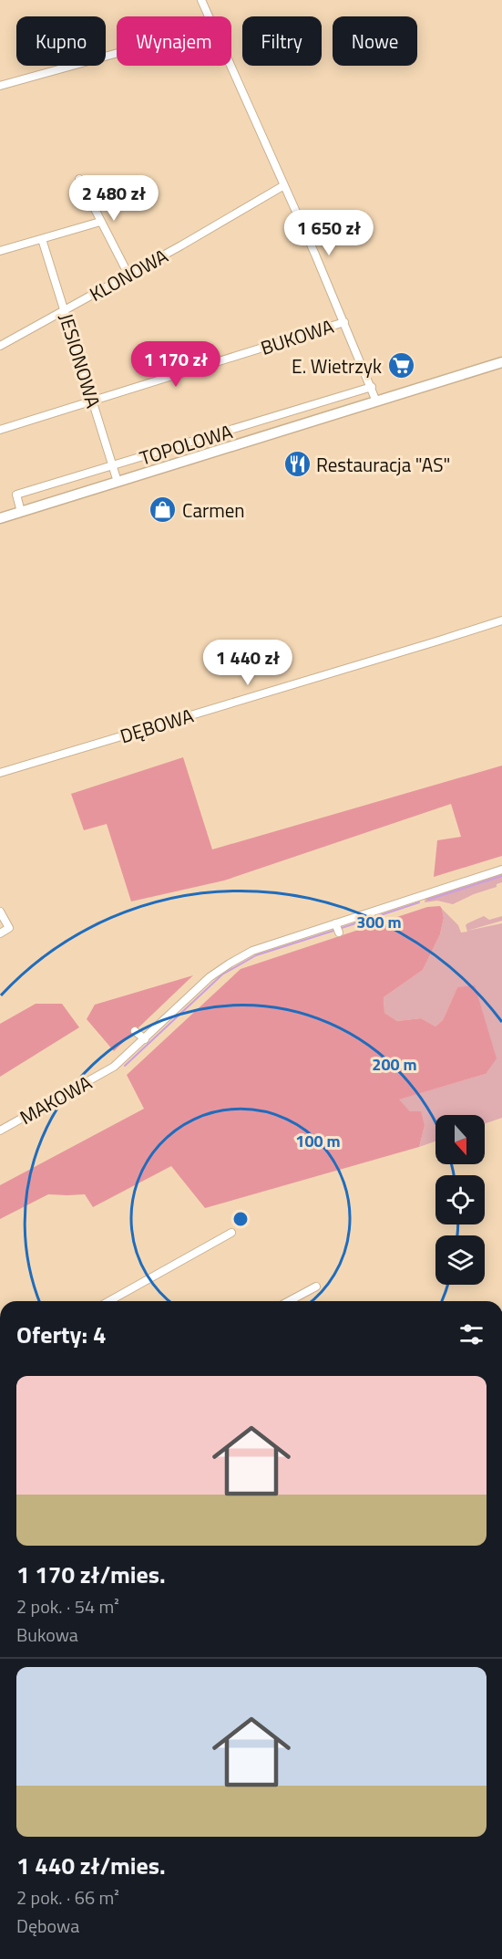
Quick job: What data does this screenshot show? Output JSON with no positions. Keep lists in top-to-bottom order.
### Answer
{
  "streets": {
    "street": [
      "KLONOWA",
      "BUKOWA",
      "JESIONOWA",
      "TOPOLOWA",
      "DĘBOWA",
      "MAKOWA"
    ]
  },
  "crossings": [
    ["KLONOWA", "JESIONOWA"],
    ["BUKOWA", "JESIONOWA"],
    ["JESIONOWA", "TOPOLOWA"]
  ],
  "places": {
    "supermarket": ["E. Wietrzyk"],
    "restaurant": ["Restauracja \"AS\""],
    "shop": ["Carmen"]
  },
  "north": "bottom",
  "page": {
    "chip": [
      "Kupno",
      "Wynajem",
      "Filtry",
      "Nowe"
    ],
    "price": [
      "2 480 zł",
      "1 650 zł",
      "1 170 zł",
      "1 440 zł"
    ],
    "heading": "Oferty: 4",
    "list": [
      {
        "name": "1 170 zł/mies.",
        "note": "2 pok. · 54 m² · Bukowa"
      },
      {
        "name": "1 440 zł/mies.",
        "note": "2 pok. · 66 m² · Dębowa"
      }
    ]
  },
  "rings": ["300 m", "200 m", "100 m"]
}
